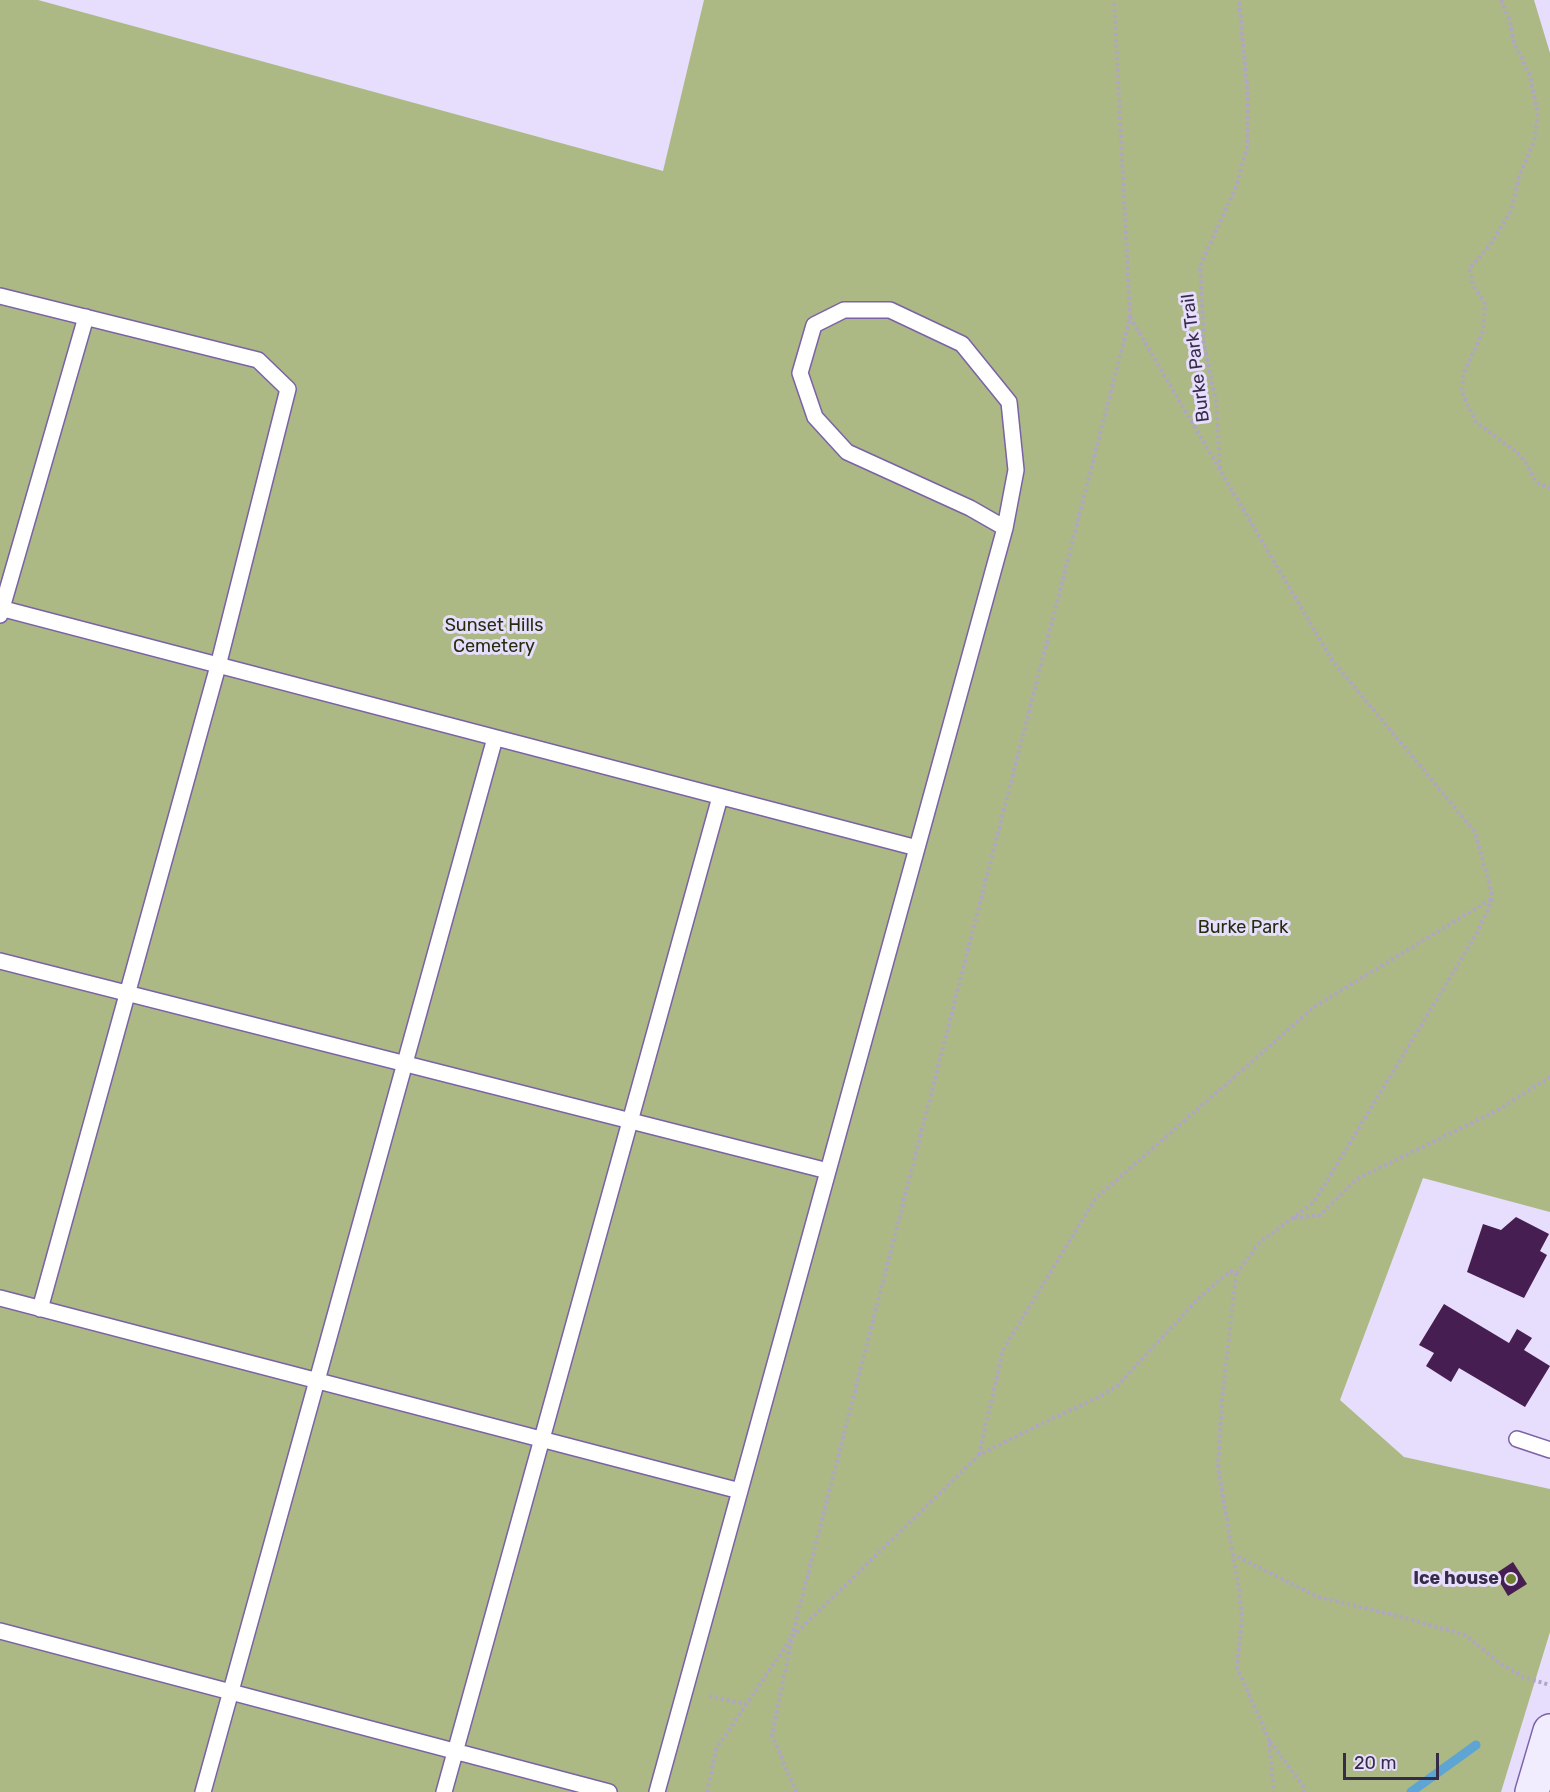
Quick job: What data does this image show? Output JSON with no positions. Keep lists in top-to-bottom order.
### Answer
{
  "streets": {
    "path": ["Burke Park Trail"]
  },
  "parks": ["Sunset Hills Cemetery", "Burke Park"],
  "places": ["Ice house"],
  "scale_bar": "20 m"
}
